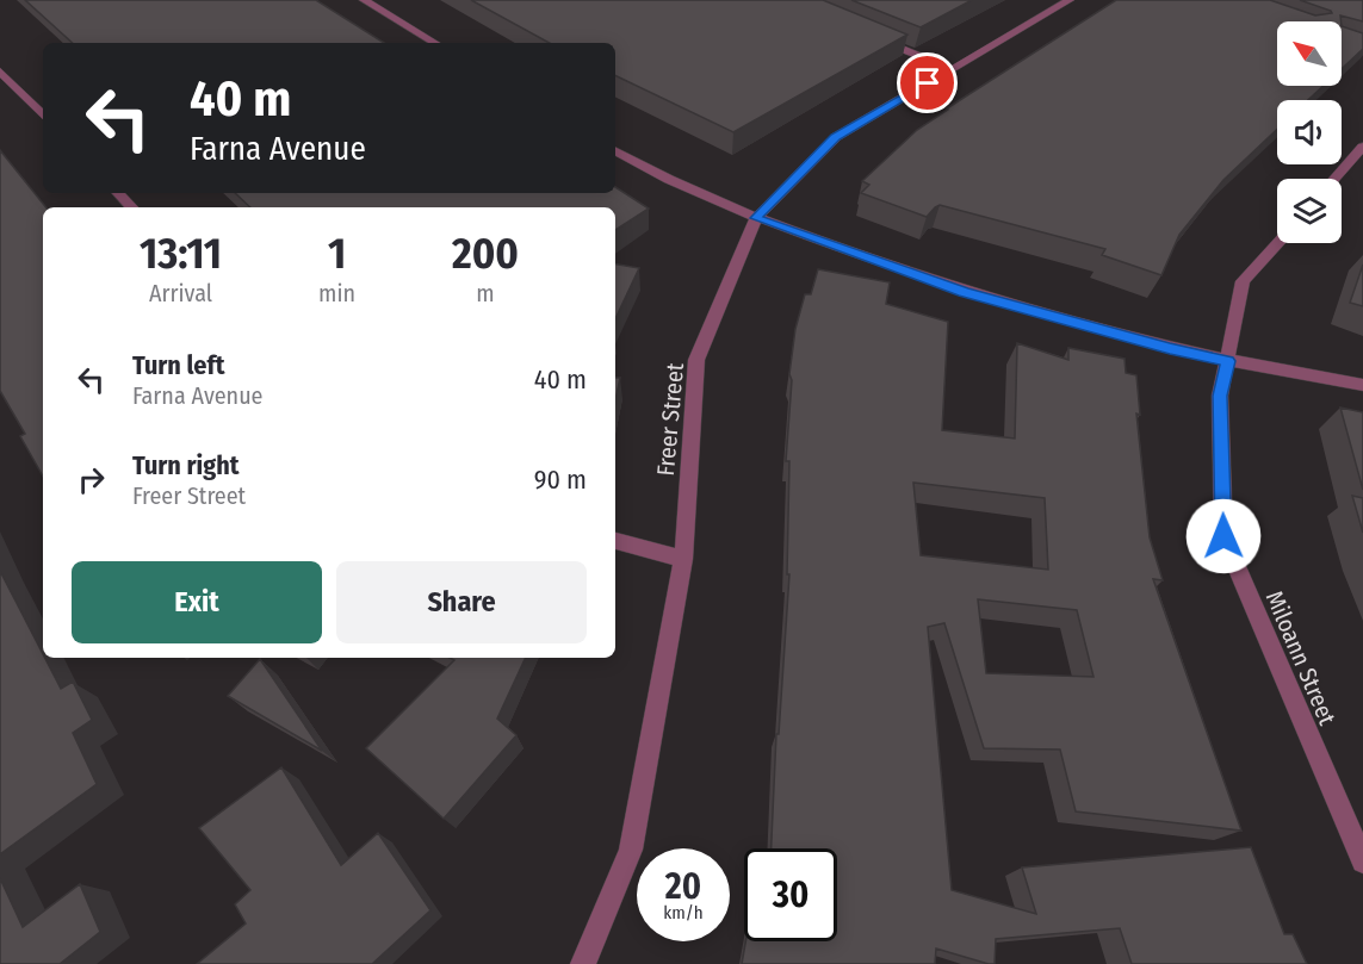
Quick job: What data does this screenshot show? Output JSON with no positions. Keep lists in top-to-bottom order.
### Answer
{
  "streets": {
    "street": ["Freer Street", "Miloann Street"]
  },
  "north": "top left",
  "page": {
    "turn": ["40 m", "Farna Avenue"],
    "eta": [
      "13:11",
      "Arrival",
      "1",
      "min",
      "200",
      "m"
    ],
    "list": [
      {
        "name": "Turn left",
        "note": "Farna Avenue",
        "value": "40 m"
      },
      {
        "name": "Turn right",
        "note": "Freer Street",
        "value": "90 m"
      }
    ],
    "buttons": ["Exit", "Share"],
    "speed": "20 km/h",
    "limit": "30"
  }
}
